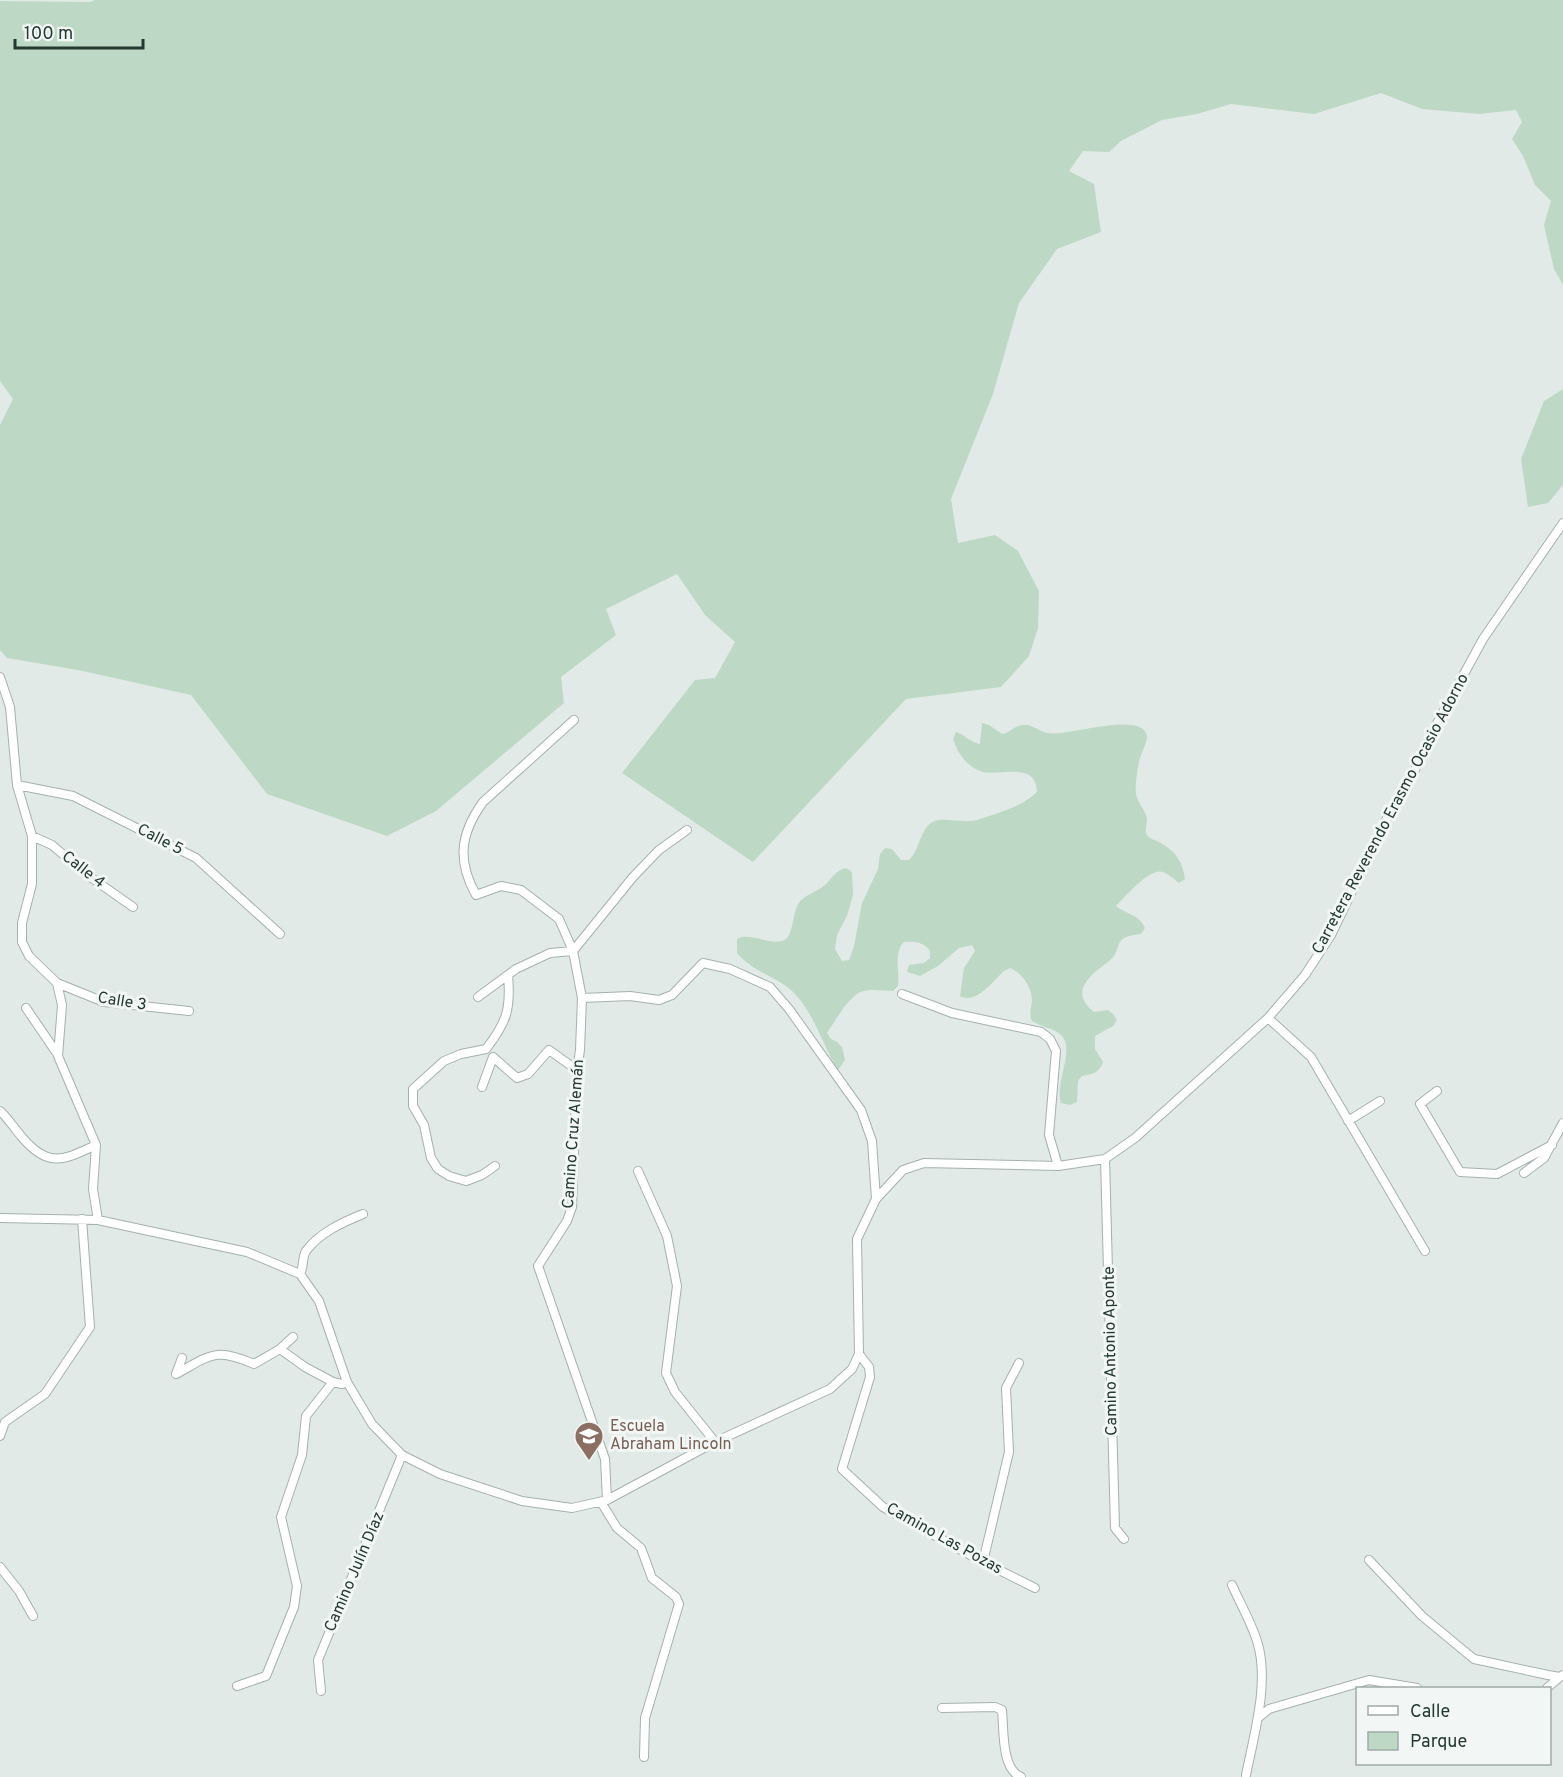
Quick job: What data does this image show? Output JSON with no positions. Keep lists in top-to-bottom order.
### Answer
{
  "streets": {
    "street": [
      "Carretera Reverendo Erasmo Ocasio Adorno",
      "Calle 5",
      "Calle 4",
      "Calle 3",
      "Camino Cruz Alemán",
      "Camino Antonio Aponte",
      "Camino Las Pozas",
      "Camino Julín Díaz"
    ]
  },
  "crossings": [
    ["Carretera Reverendo Erasmo Ocasio Adorno", "Camino Antonio Aponte"],
    ["Carretera Reverendo Erasmo Ocasio Adorno", "Camino Las Pozas"]
  ],
  "places": {
    "school or university": ["Escuela Abraham Lincoln"]
  },
  "legend": ["Calle", "Parque"],
  "scale_bar": "100 m"
}
